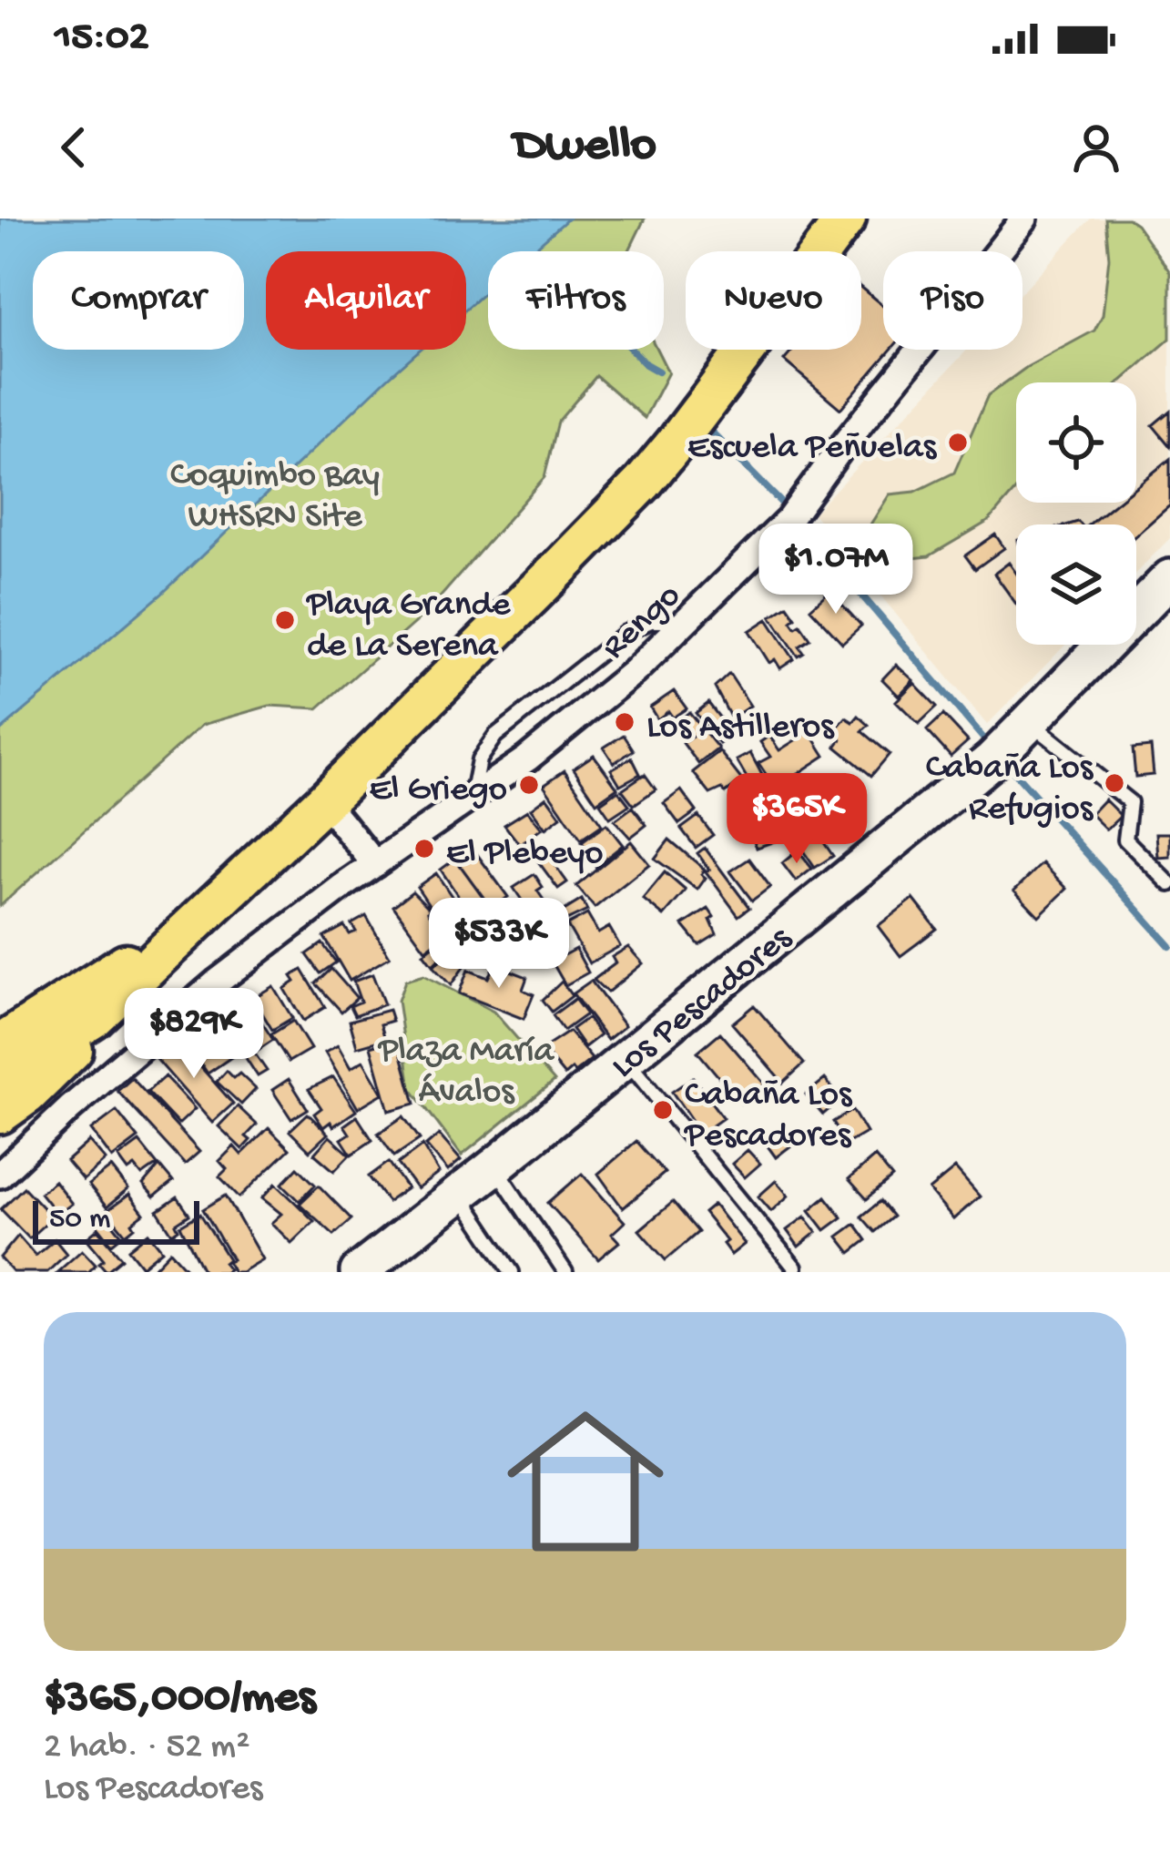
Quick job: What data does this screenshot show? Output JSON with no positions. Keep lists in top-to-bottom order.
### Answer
{
  "streets": {
    "street": ["Rengo", "Los Pescadores"]
  },
  "parks": ["Coquimbo Bay WHSRN Site", "Plaza María Ávalos"],
  "places": [
    "Escuela Peñuelas",
    "Playa Grande de La Serena",
    "Los Astilleros",
    "Cabaña Los Refugios",
    "El Griego",
    "El Plebeyo",
    "Cabaña Los Pescadores"
  ],
  "scale_bar": "50 m",
  "page": {
    "status": "15:02",
    "header": "Dwello",
    "chip": [
      "Comprar",
      "Alquilar",
      "Filtros",
      "Nuevo",
      "Piso"
    ],
    "price": [
      "$1.07M",
      "$365K",
      "$533K",
      "$829K"
    ],
    "scale": "50 m",
    "list": [
      {
        "name": "$365,000/mes",
        "note": "2 hab. · 52 m² · Los Pescadores"
      }
    ]
  }
}
